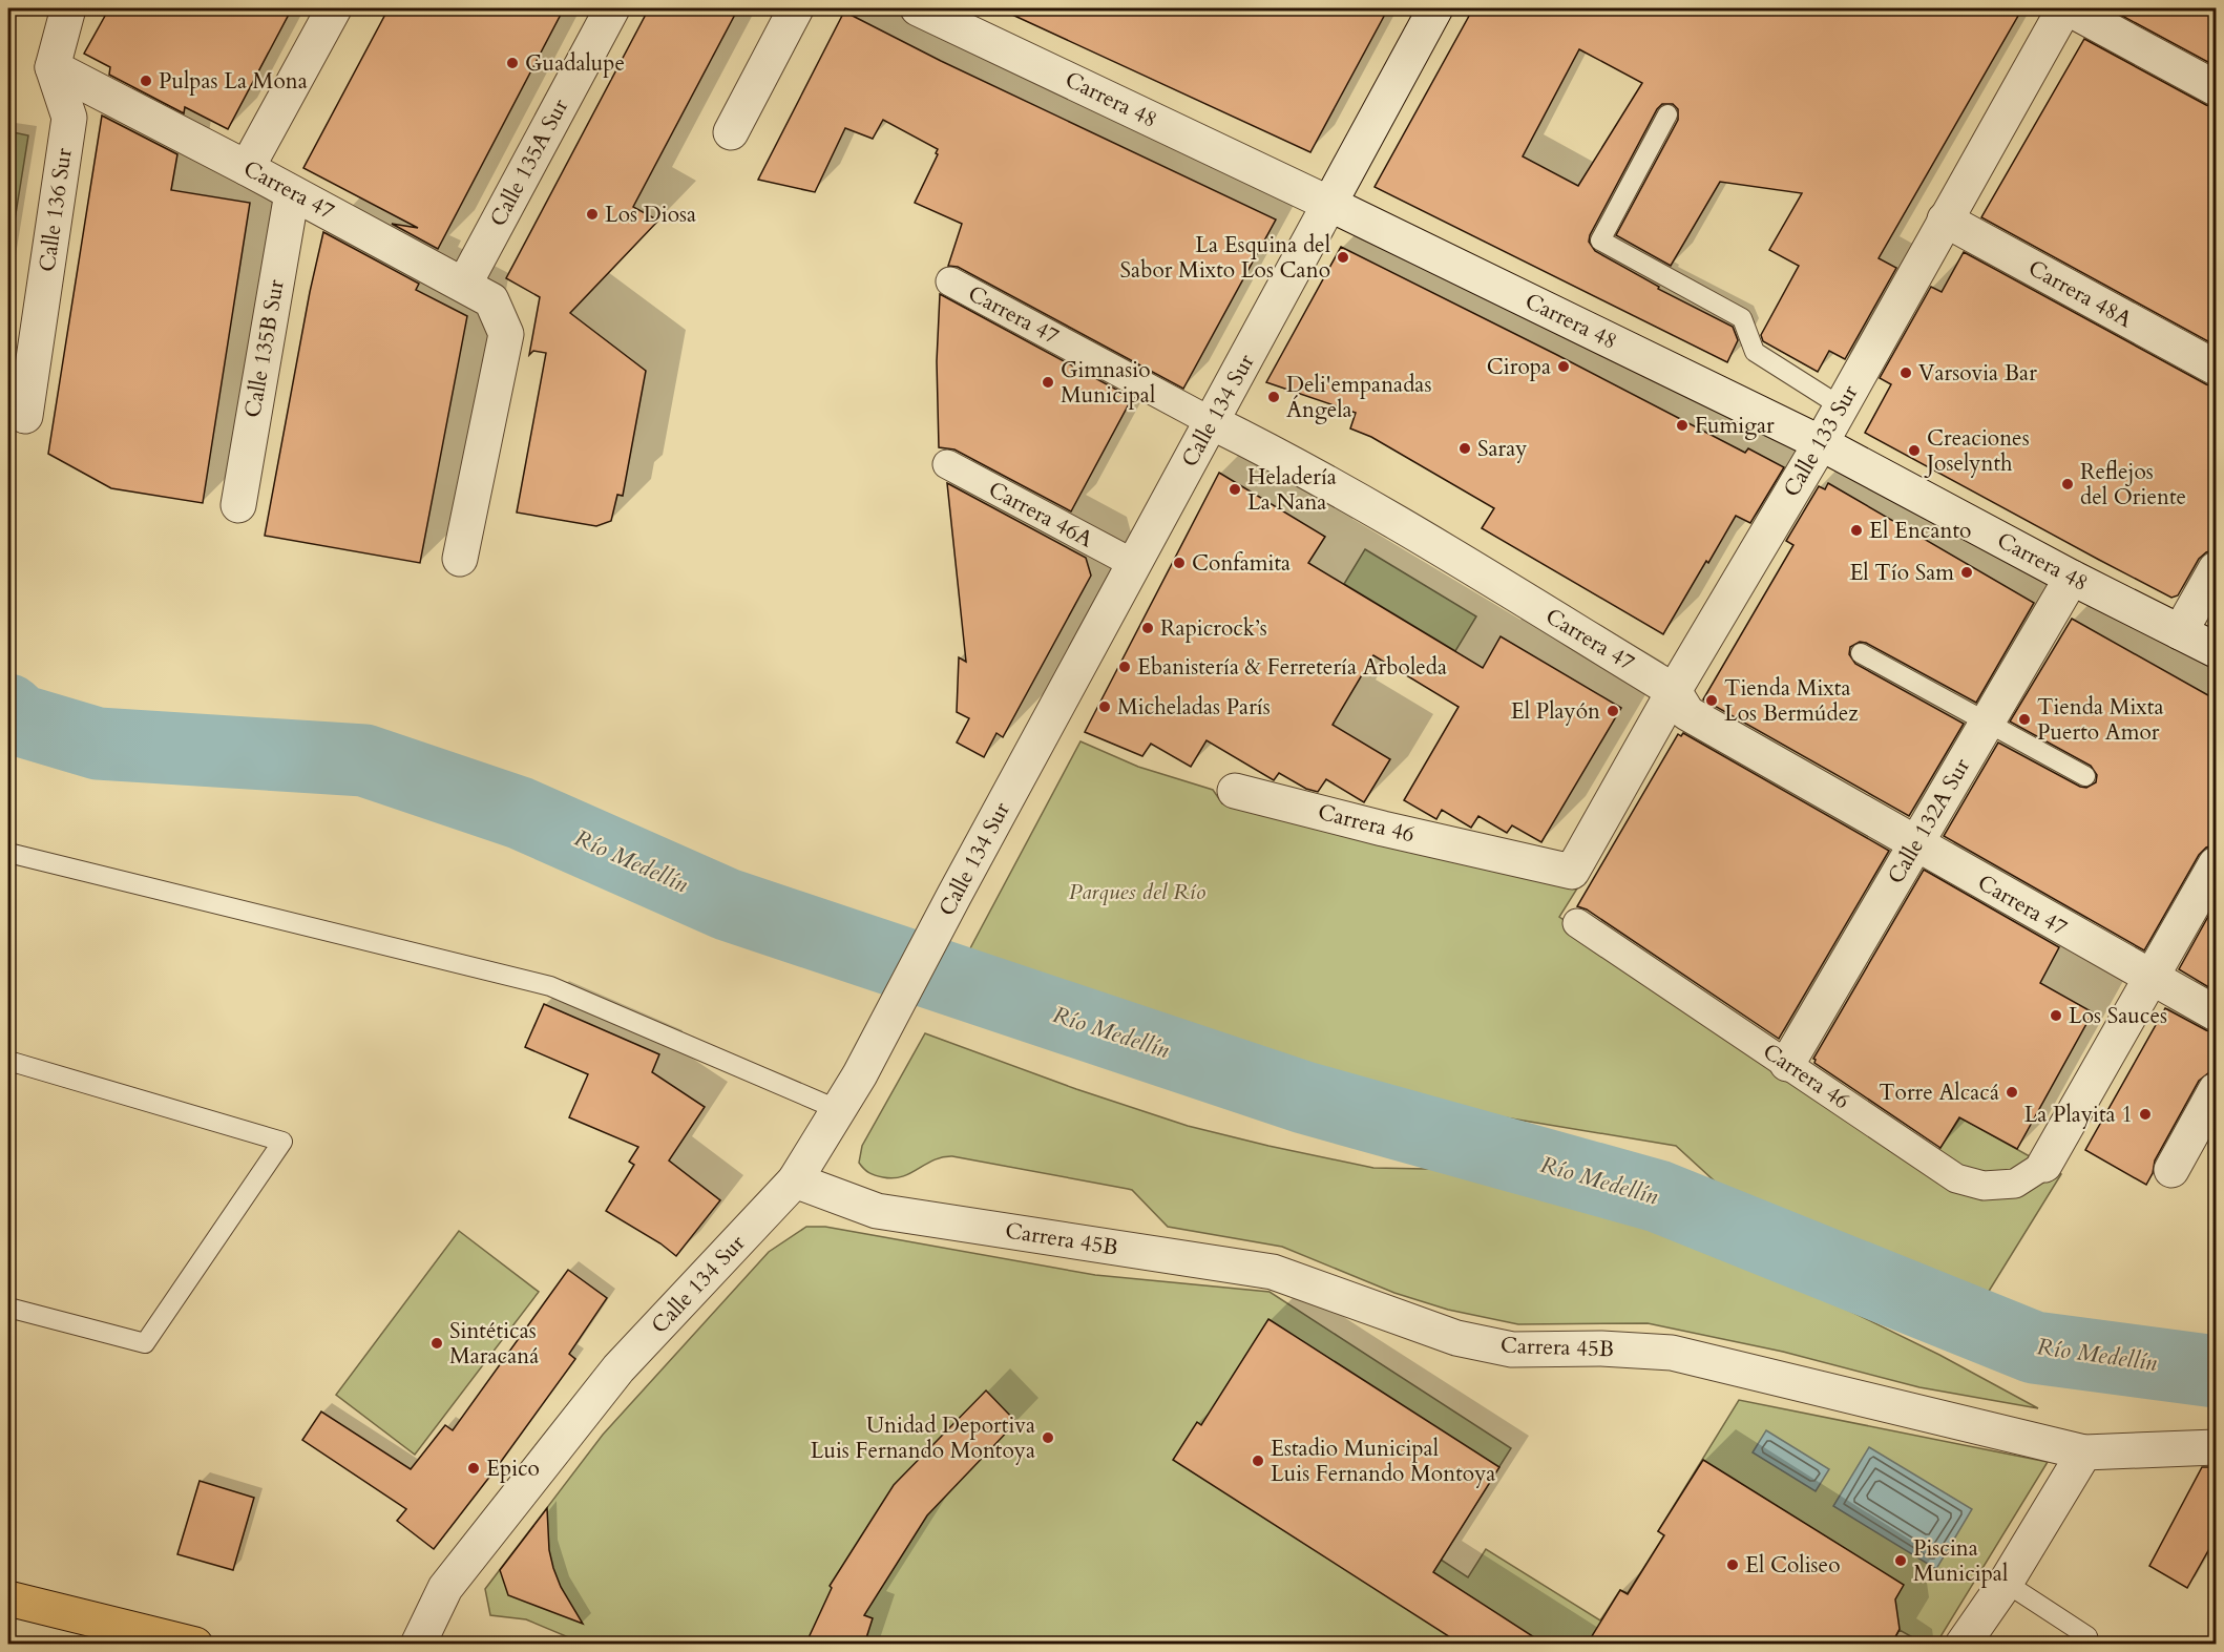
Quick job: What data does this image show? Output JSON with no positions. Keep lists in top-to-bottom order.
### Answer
{
  "streets": {
    "street": [
      "Carrera 48",
      "Calle 135A Sur",
      "Carrera 47",
      "Calle 136 Sur",
      "Carrera 48A",
      "Calle 135B Sur",
      "Calle 134 Sur",
      "Calle 133 Sur",
      "Carrera 46A",
      "Calle 132A Sur",
      "Carrera 46",
      "Carrera 45B"
    ]
  },
  "crossings": [
    ["Carrera 48", "Calle 134 Sur"],
    ["Carrera 48", "Calle 133 Sur"],
    ["Carrera 48", "Calle 132A Sur"],
    ["Calle 135A Sur", "Carrera 47"],
    ["Carrera 47", "Calle 136 Sur"],
    ["Carrera 47", "Calle 135B Sur"],
    ["Carrera 47", "Calle 134 Sur"],
    ["Carrera 47", "Calle 133 Sur"],
    ["Carrera 47", "Calle 132A Sur"],
    ["Carrera 48A", "Calle 133 Sur"],
    ["Calle 134 Sur", "Carrera 46A"],
    ["Calle 134 Sur", "Carrera 45B"],
    ["Calle 133 Sur", "Carrera 46"],
    ["Calle 132A Sur", "Carrera 46"]
  ],
  "water": ["Río Medellín"],
  "parks": ["Parques del Río"],
  "places": [
    "Guadalupe",
    "Pulpas La Mona",
    "Los Diosa",
    "La Esquina del Sabor Mixto Los Cano",
    "Ciropa",
    "Varsovia Bar",
    "Gimnasio Municipal",
    "Deli'empanadas Ángela",
    "Fumigar",
    "Saray",
    "Creaciones Joselynth",
    "Reflejos del Oriente",
    "Heladería La Nana",
    "El Encanto",
    "Confamita",
    "El Tío Sam",
    "Rapicrock’s",
    "Ebanistería & Ferretería Arboleda",
    "Tienda Mixta Los Bermúdez",
    "Micheladas París",
    "El Playón",
    "Tienda Mixta Puerto Amor",
    "Los Sauces",
    "Torre Alcacá",
    "La Playita 1",
    "Sintéticas Maracaná",
    "Unidad Deportiva Luis Fernando Montoya",
    "Estadio Municipal Luis Fernando Montoya",
    "Epico",
    "Piscina Municipal",
    "El Coliseo"
  ]
}
